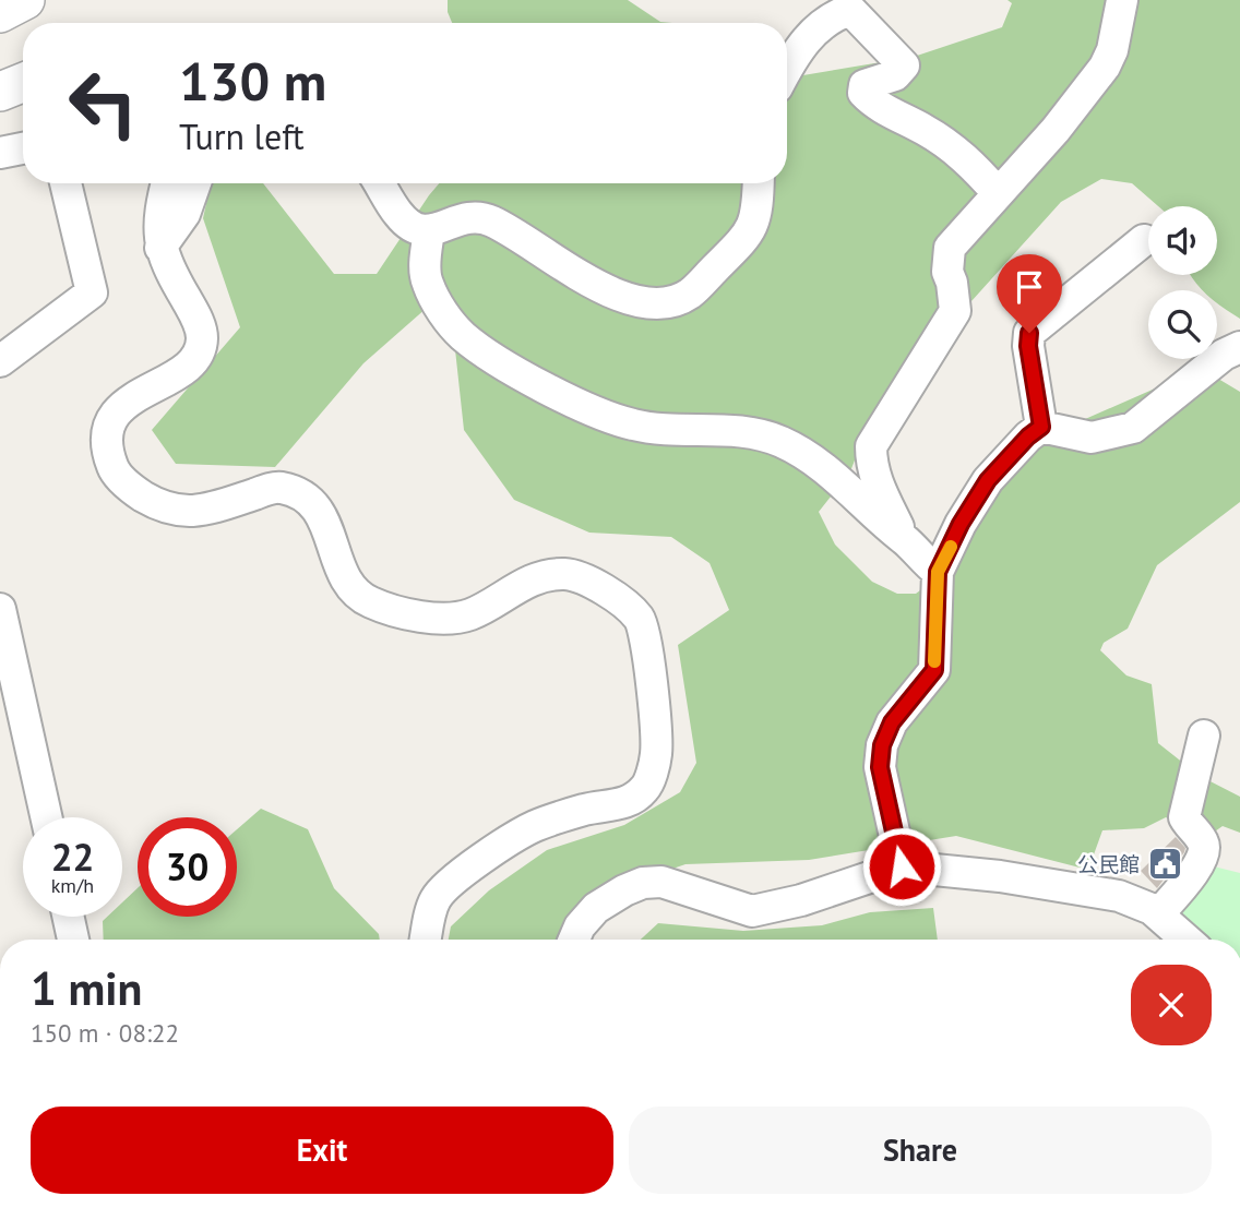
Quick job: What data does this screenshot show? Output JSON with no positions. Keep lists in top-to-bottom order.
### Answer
{
  "places": {
    "public building": ["公民館"]
  },
  "page": {
    "turn": ["130 m", "Turn left"],
    "speed": "22 km/h",
    "limit": "30",
    "heading": ["1 min", "150 m · 08:22"],
    "buttons": ["Exit", "Share"]
  }
}
